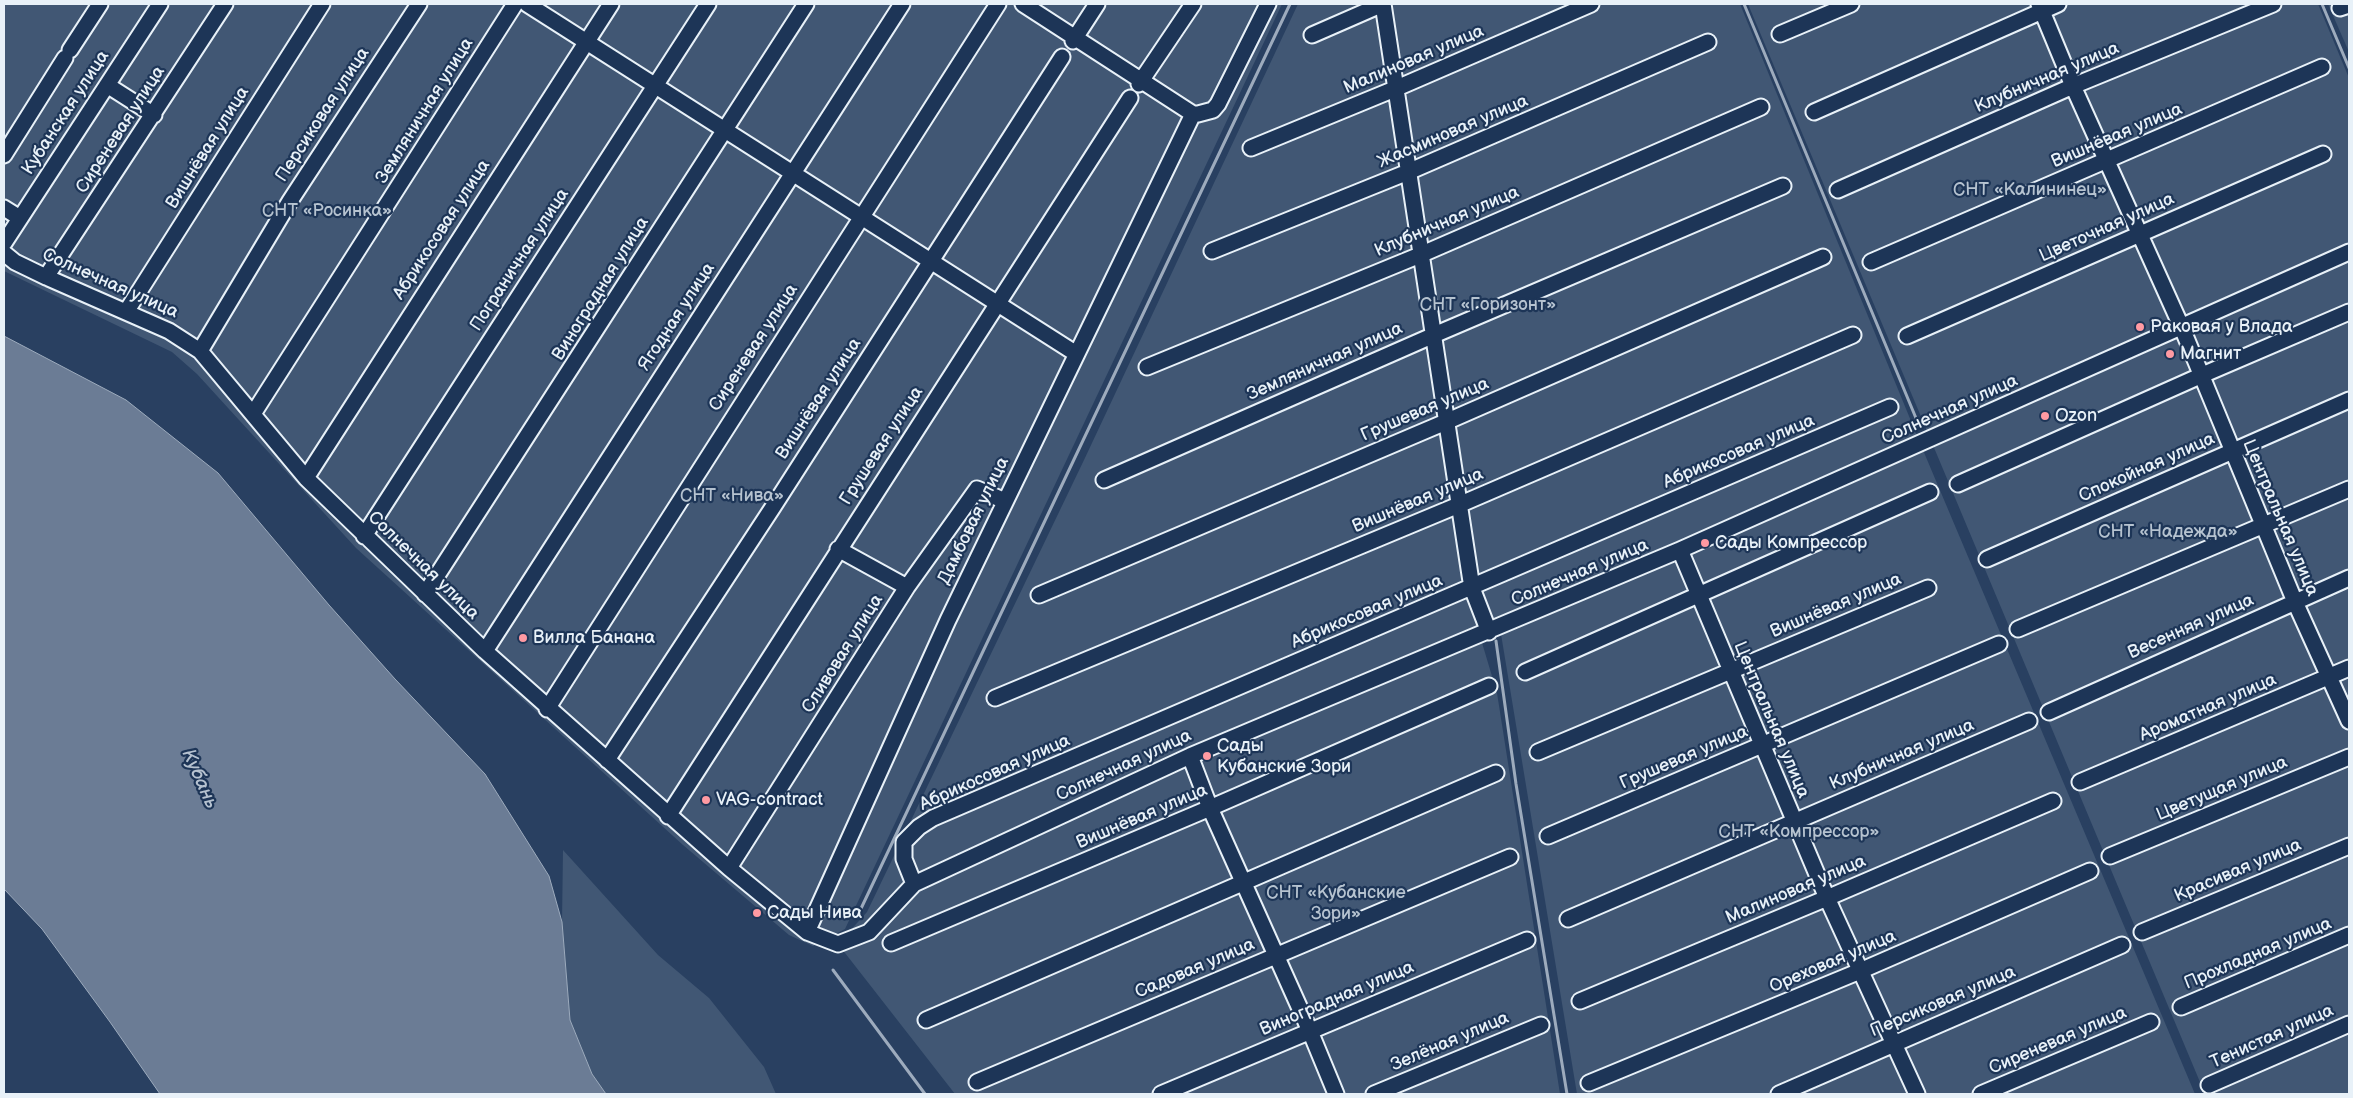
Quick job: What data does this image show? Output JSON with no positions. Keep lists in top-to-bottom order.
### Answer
{
  "streets": {
    "street": [
      "Малиновая улица",
      "Клубничная улица",
      "Земляничная улица",
      "Кубанская улица",
      "Персиковая улица",
      "Сиреневая улица",
      "Жасминовая улица",
      "Вишнёвая улица",
      "Цветочная улица",
      "Абрикосовая улица",
      "Пограничная улица",
      "Солнечная улица",
      "Виноградная улица",
      "Ягодная улица",
      "Грушевая улица",
      "Спокойная улица",
      "Центральная улица",
      "Дамбовая улица",
      "Весенняя улица",
      "Сливовая улица",
      "Ароматная улица",
      "Цветущая улица",
      "Красивая улица",
      "Прохладная улица",
      "Ореховая улица",
      "Садовая улица",
      "Тенистая улица",
      "Зелёная улица"
    ]
  },
  "crossings": [
    ["Малиновая улица", "Центральная улица"],
    ["Клубничная улица", "Центральная улица"],
    ["Земляничная улица", "Солнечная улица"],
    ["Персиковая улица", "Солнечная улица"],
    ["Персиковая улица", "Центральная улица"],
    ["Сиреневая улица", "Солнечная улица"],
    ["Вишнёвая улица", "Солнечная улица"],
    ["Вишнёвая улица", "Центральная улица"],
    ["Цветочная улица", "Центральная улица"],
    ["Абрикосовая улица", "Солнечная улица"],
    ["Пограничная улица", "Солнечная улица"],
    ["Солнечная улица", "Виноградная улица"],
    ["Солнечная улица", "Ягодная улица"],
    ["Солнечная улица", "Грушевая улица"],
    ["Солнечная улица", "Центральная улица"],
    ["Солнечная улица", "Дамбовая улица"],
    ["Солнечная улица", "Сливовая улица"],
    ["Грушевая улица", "Центральная улица"],
    ["Спокойная улица", "Центральная улица"],
    ["Центральная улица", "Весенняя улица"],
    ["Центральная улица", "Ароматная улица"],
    ["Центральная улица", "Ореховая улица"],
    ["Дамбовая улица", "Сливовая улица"]
  ],
  "water": ["Кубань"],
  "parks": [
    "СНТ «Калининец»",
    "СНТ «Росинка»",
    "СНТ «Горизонт»",
    "СНТ «Нива»",
    "СНТ «Надежда»",
    "СНТ «Компрессор»",
    "СНТ «Кубанские Зори»"
  ],
  "places": [
    "Раковая у Влада",
    "Магнит",
    "Ozon",
    "Сады Компрессор",
    "Вилла Банана",
    "Сады Кубанские Зори",
    "VAG-contract",
    "Сады Нива"
  ]
}
